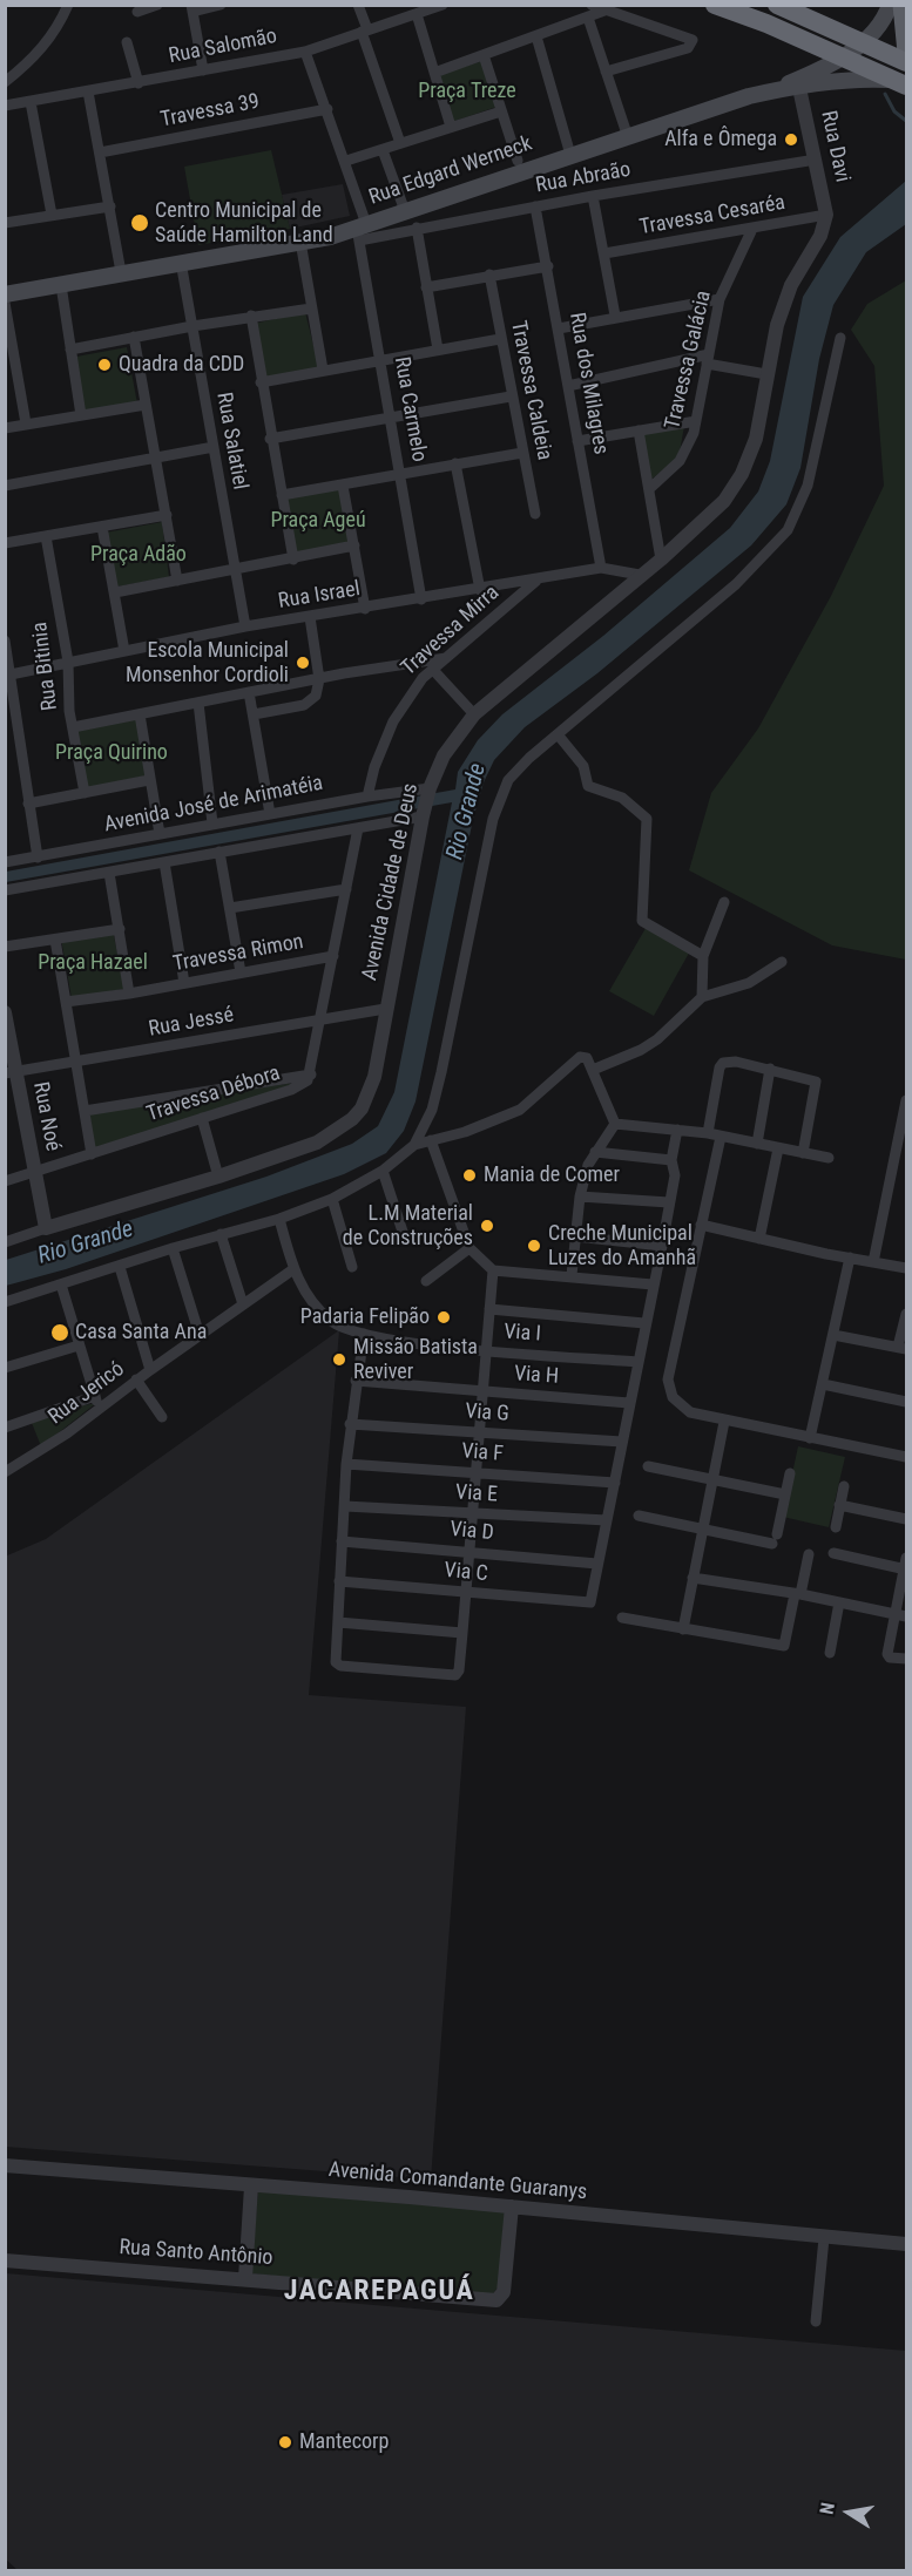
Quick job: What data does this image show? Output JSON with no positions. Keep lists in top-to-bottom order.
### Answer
{
  "streets": {
    "main road": ["Rua Edgard Werneck"],
    "street": [
      "Rua Salomão",
      "Travessa 39",
      "Rua Davi",
      "Rua Abraão",
      "Travessa Cesaréa",
      "Travessa Galácia",
      "Rua dos Milagres",
      "Travessa Caldeia",
      "Rua Carmelo",
      "Rua Salatiel",
      "Rua Israel",
      "Travessa Mirra",
      "Rua Bitinia",
      "Avenida José de Arimatéia",
      "Avenida Cidade de Deus",
      "Travessa Rimon",
      "Rua Jessé",
      "Travessa Débora",
      "Rua Noé",
      "Via I",
      "Via H",
      "Rua Jericó",
      "Via G",
      "Via F",
      "Via E",
      "Via D",
      "Via C",
      "Avenida Comandante Guaranys",
      "Rua Santo Antônio"
    ]
  },
  "crossings": [
    ["Rua Salomão", "Rua Carmelo"],
    ["Travessa 39", "Rua Carmelo"],
    ["Rua Davi", "Rua Edgard Werneck"],
    ["Rua Davi", "Rua Abraão"],
    ["Rua Davi", "Travessa Cesaréa"],
    ["Rua Davi", "Avenida Cidade de Deus"],
    ["Rua Edgard Werneck", "Rua Abraão"],
    ["Rua Edgard Werneck", "Rua Carmelo"],
    ["Rua Edgard Werneck", "Rua Salatiel"],
    ["Rua Abraão", "Rua dos Milagres"],
    ["Rua Abraão", "Rua Carmelo"],
    ["Travessa Cesaréa", "Travessa Galácia"],
    ["Travessa Cesaréa", "Avenida Cidade de Deus"],
    ["Rua dos Milagres", "Rua Israel"],
    ["Rua Carmelo", "Rua Israel"],
    ["Rua Salatiel", "Rua Israel"],
    ["Rua Israel", "Travessa Mirra"],
    ["Rua Israel", "Rua Bitinia"],
    ["Rua Israel", "Avenida Cidade de Deus"],
    ["Travessa Mirra", "Avenida José de Arimatéia"],
    ["Avenida José de Arimatéia", "Avenida Cidade de Deus"],
    ["Avenida Cidade de Deus", "Rua Jessé"],
    ["Avenida Cidade de Deus", "Rua Noé"],
    ["Travessa Rimon", "Travessa Débora"],
    ["Rua Jessé", "Travessa Débora"],
    ["Rua Jessé", "Rua Noé"],
    ["Travessa Débora", "Rua Noé"],
    ["Via I", "Rua Jericó"],
    ["Via D", "Via C"],
    ["Avenida Comandante Guaranys", "Rua Santo Antônio"]
  ],
  "districts": ["JACAREPAGUÁ"],
  "water": ["Rio Grande"],
  "parks": [
    "Praça Treze",
    "Praça Ageú",
    "Praça Adão",
    "Praça Quirino",
    "Praça Hazael"
  ],
  "places": [
    "Alfa e Ômega",
    "Centro Municipal de Saúde Hamilton Land",
    "Quadra da CDD",
    "Escola Municipal Monsenhor Cordioli",
    "Mania de Comer",
    "L.M Material de Construções",
    "Creche Municipal Luzes do Amanhã",
    "Padaria Felipão",
    "Casa Santa Ana",
    "Missão Batista Reviver",
    "Mantecorp"
  ],
  "north": "left"
}
